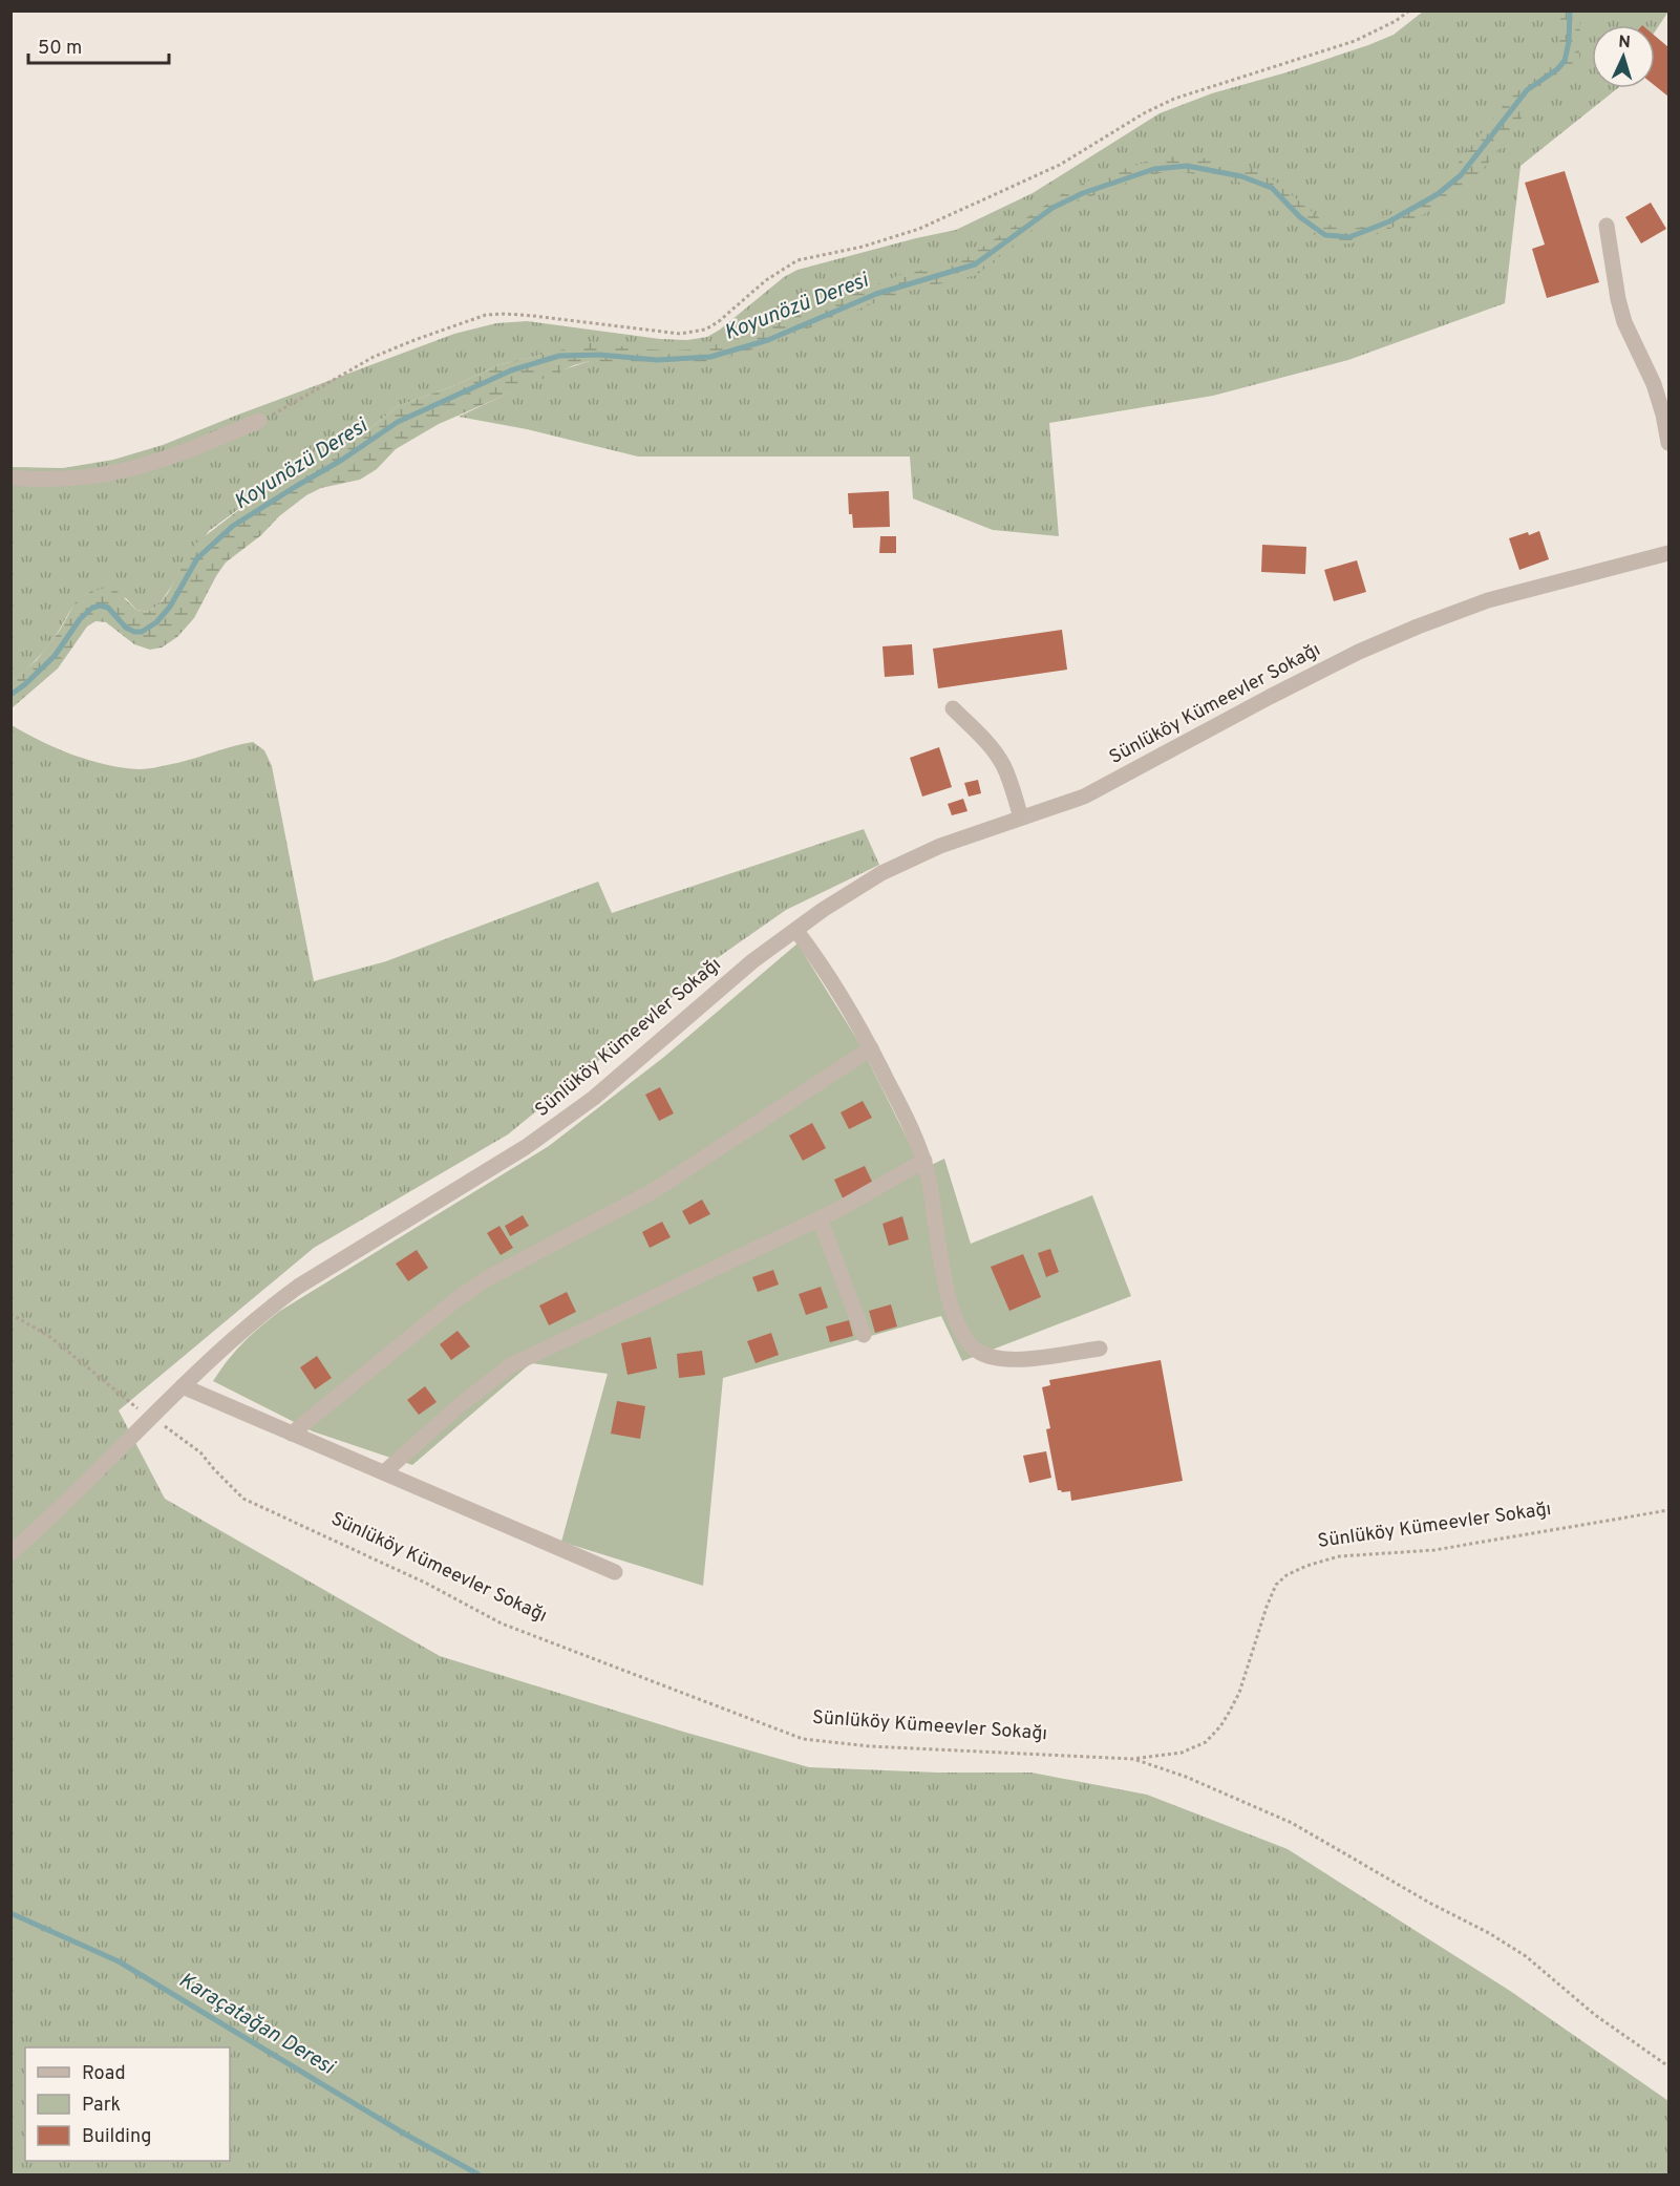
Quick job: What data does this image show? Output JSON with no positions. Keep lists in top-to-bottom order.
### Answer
{
  "streets": {
    "street": ["Sünlüköy Kümeevler Sokağı"]
  },
  "water": ["Koyunözü Deresi", "Karaçatağan Deresi"],
  "legend": ["Road", "Park", "Building"],
  "scale_bar": "50 m",
  "north": "top"
}
